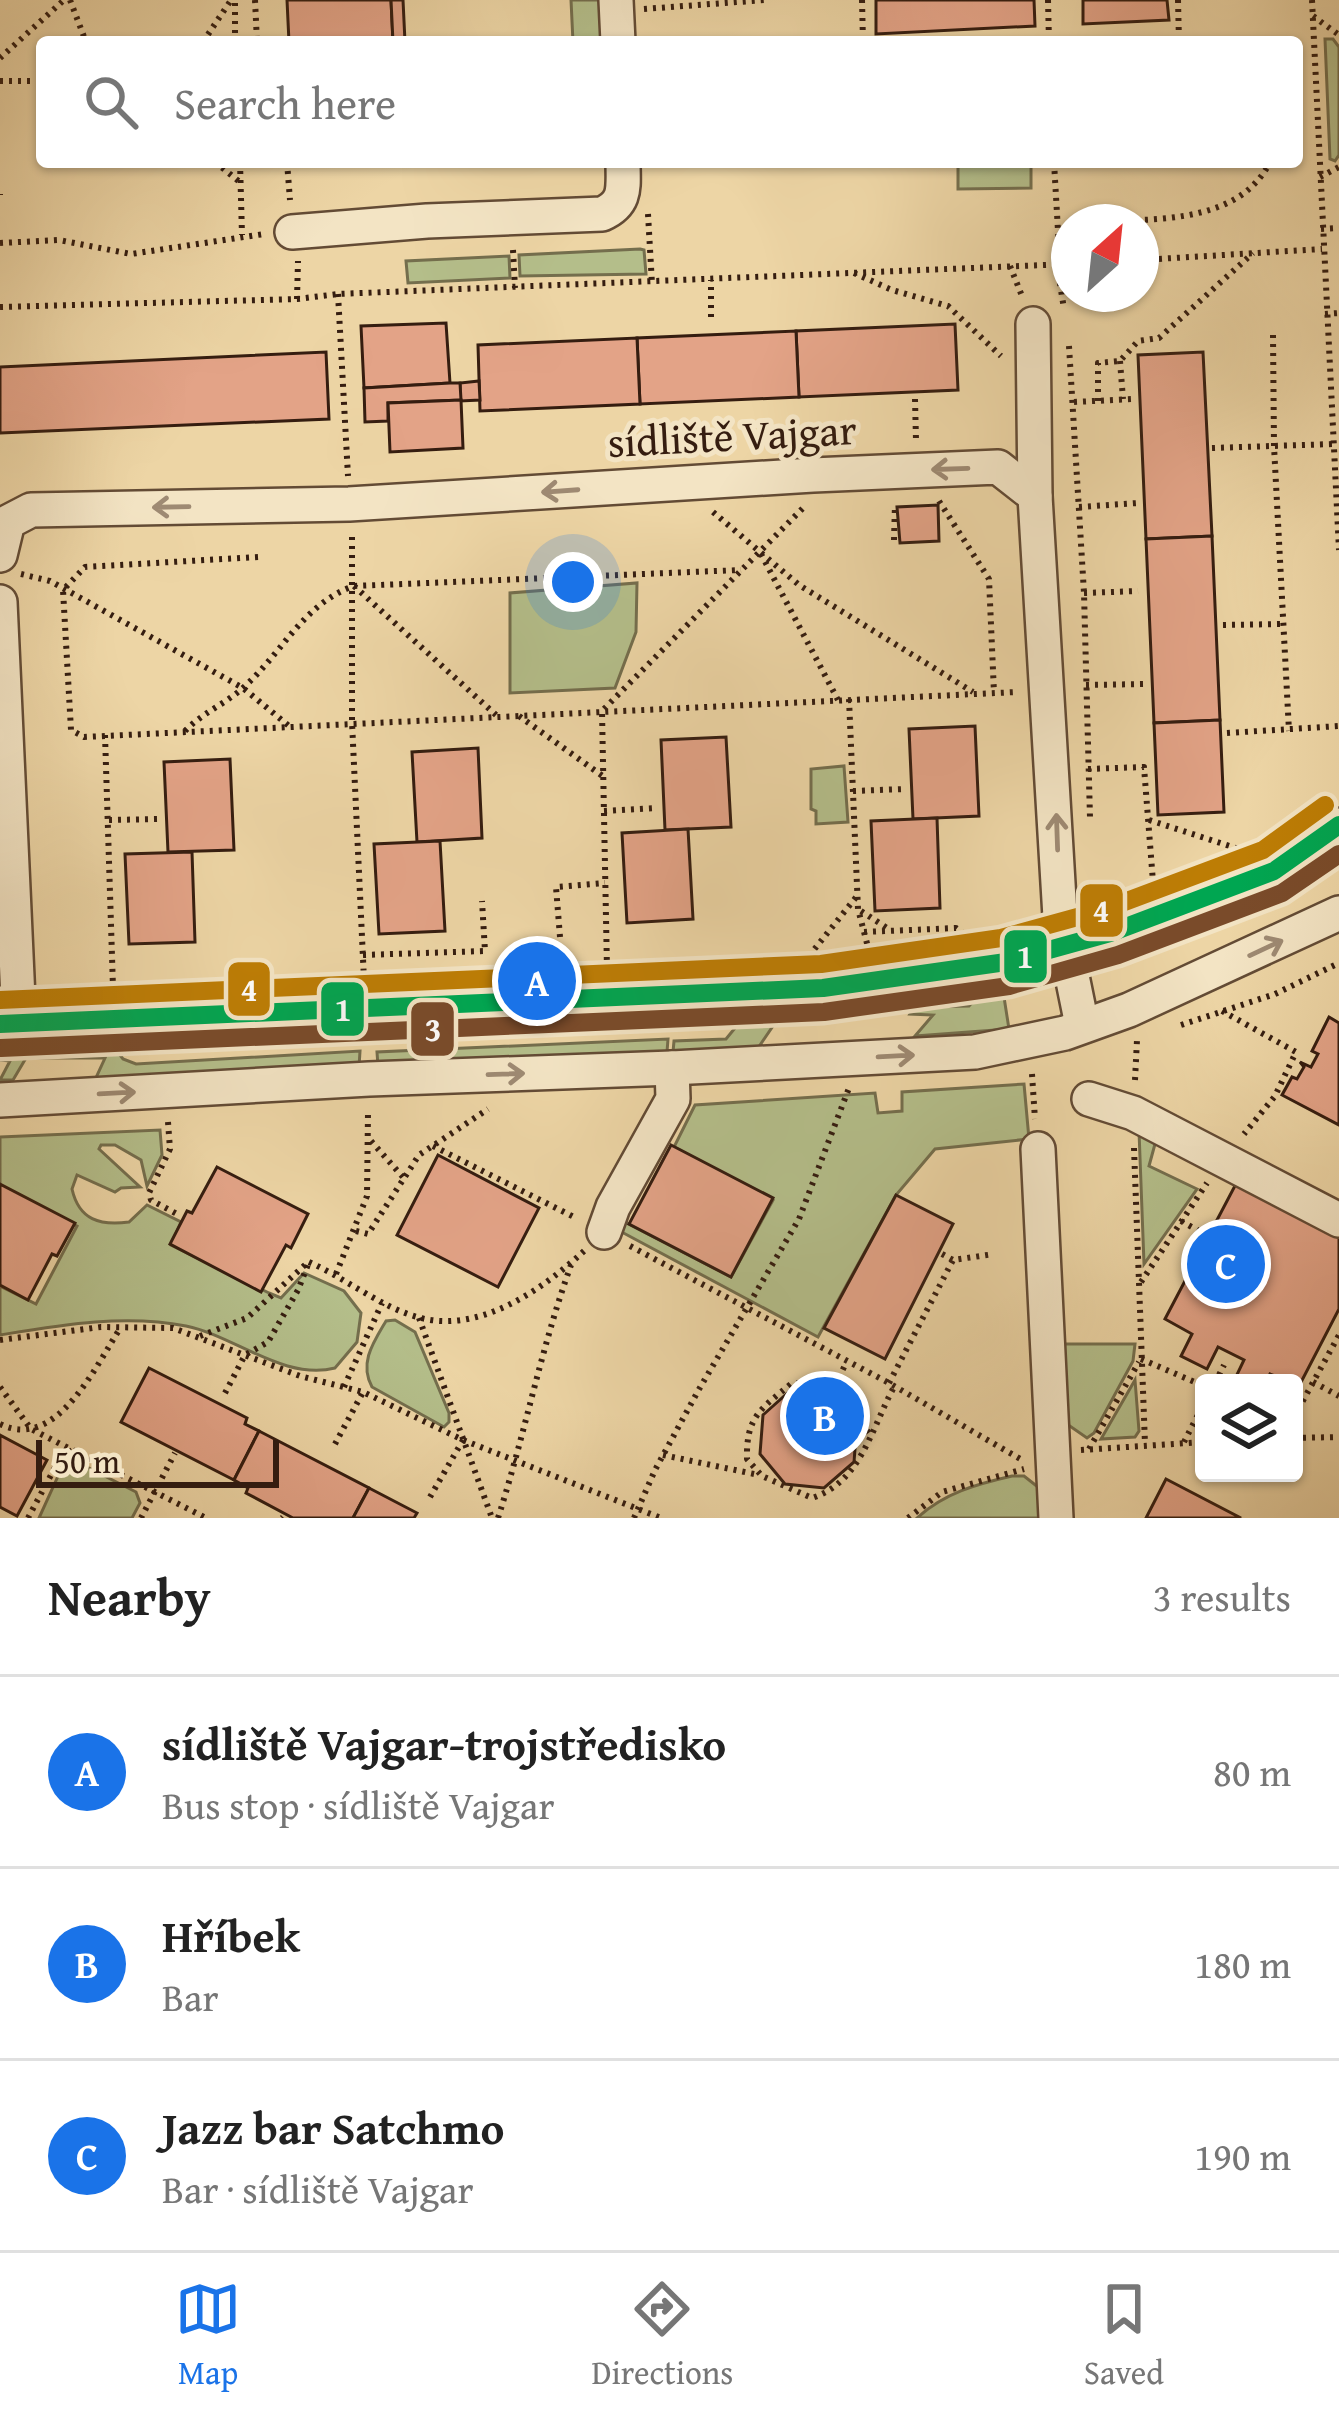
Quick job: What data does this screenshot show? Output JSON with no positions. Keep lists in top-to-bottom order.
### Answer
{
  "streets": {
    "street": ["sídliště Vajgar"]
  },
  "lines": ["transit line 4", "transit line 1", "transit line 3"],
  "scale_bar": "50 m",
  "north": "top right",
  "page": {
    "search": "Search here",
    "pins": ["A", "C", "B"],
    "scale": "50 m",
    "heading": ["Nearby", "3 results"],
    "list": [
      {
        "mark": "A",
        "name": "sídliště Vajgar-trojstředisko",
        "note": "Bus stop · sídliště Vajgar",
        "value": "80 m"
      },
      {
        "mark": "B",
        "name": "Hříbek",
        "note": "Bar",
        "value": "180 m"
      },
      {
        "mark": "C",
        "name": "Jazz bar Satchmo",
        "note": "Bar · sídliště Vajgar",
        "value": "190 m"
      }
    ],
    "nav": ["Map", "Directions", "Saved"]
  }
}
